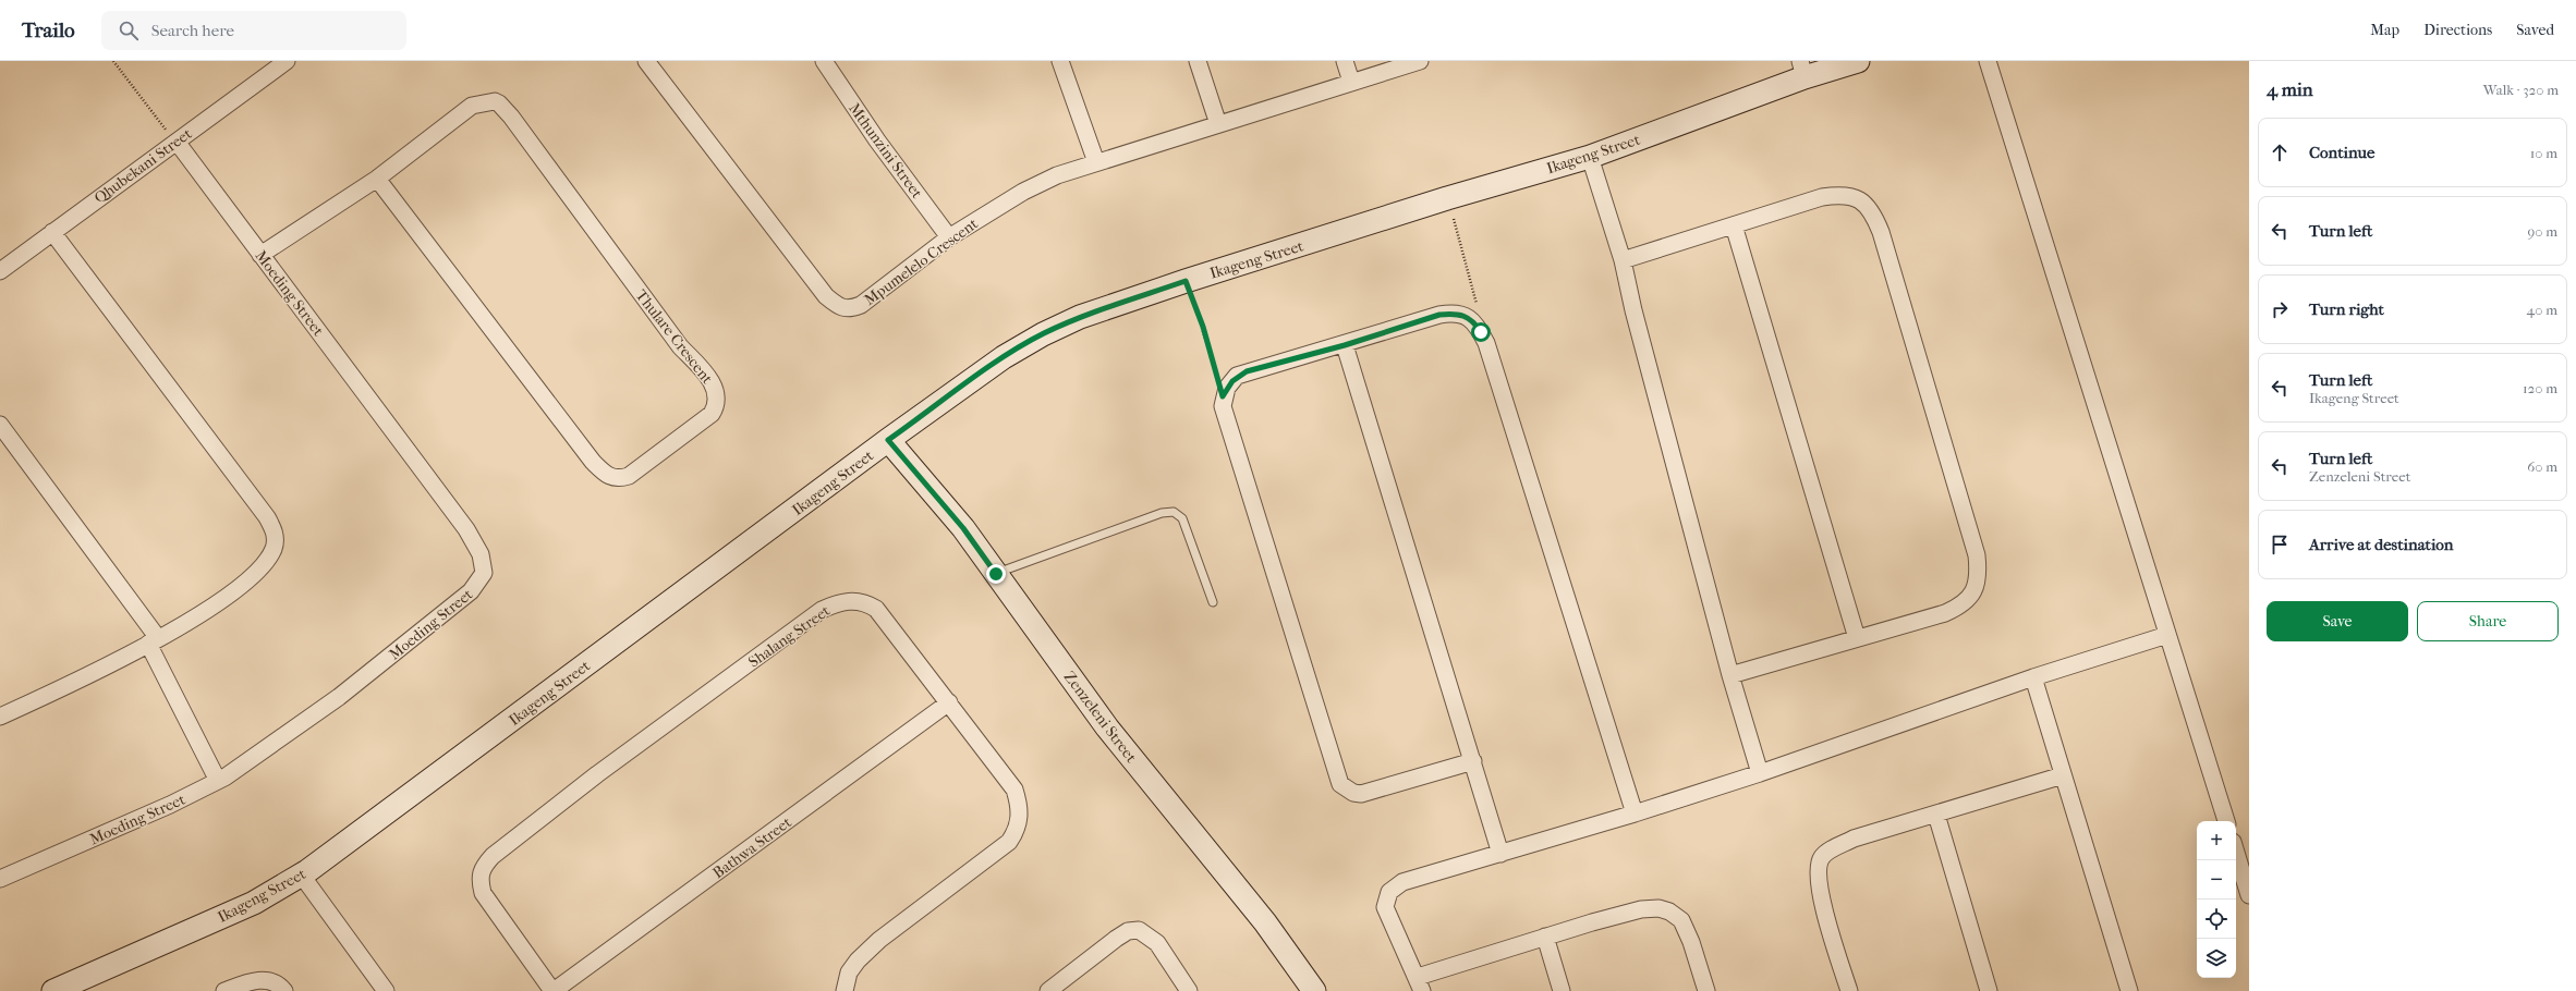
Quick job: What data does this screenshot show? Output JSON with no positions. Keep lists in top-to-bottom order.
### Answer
{
  "streets": {
    "street": [
      "Mthunzini Street",
      "Ikageng Street",
      "Qhubekani Street",
      "Mpumelelo Crescent",
      "Moeding Street",
      "Thulare Crescent",
      "Shalang Street",
      "Zenzeleni Street",
      "Bathwa Street"
    ]
  },
  "crossings": [
    ["Mthunzini Street", "Mpumelelo Crescent"],
    ["Ikageng Street", "Zenzeleni Street"],
    ["Qhubekani Street", "Moeding Street"],
    ["Moeding Street", "Thulare Crescent"],
    ["Shalang Street", "Bathwa Street"]
  ],
  "page": {
    "header": "Trailo",
    "search": "Search here",
    "nav": ["Map", "Directions", "Saved"],
    "heading": ["4 min", "Walk · 320 m"],
    "list": [
      ["Continue", "10 m"],
      ["Turn left", "90 m"],
      ["Turn right", "40 m"],
      ["Turn left", "Ikageng Street", "120 m"],
      ["Turn left", "Zenzeleni Street", "60 m"],
      "Arrive at destination"
    ],
    "buttons": ["Save", "Share"],
    "map_buttons": ["+", "−"]
  }
}
